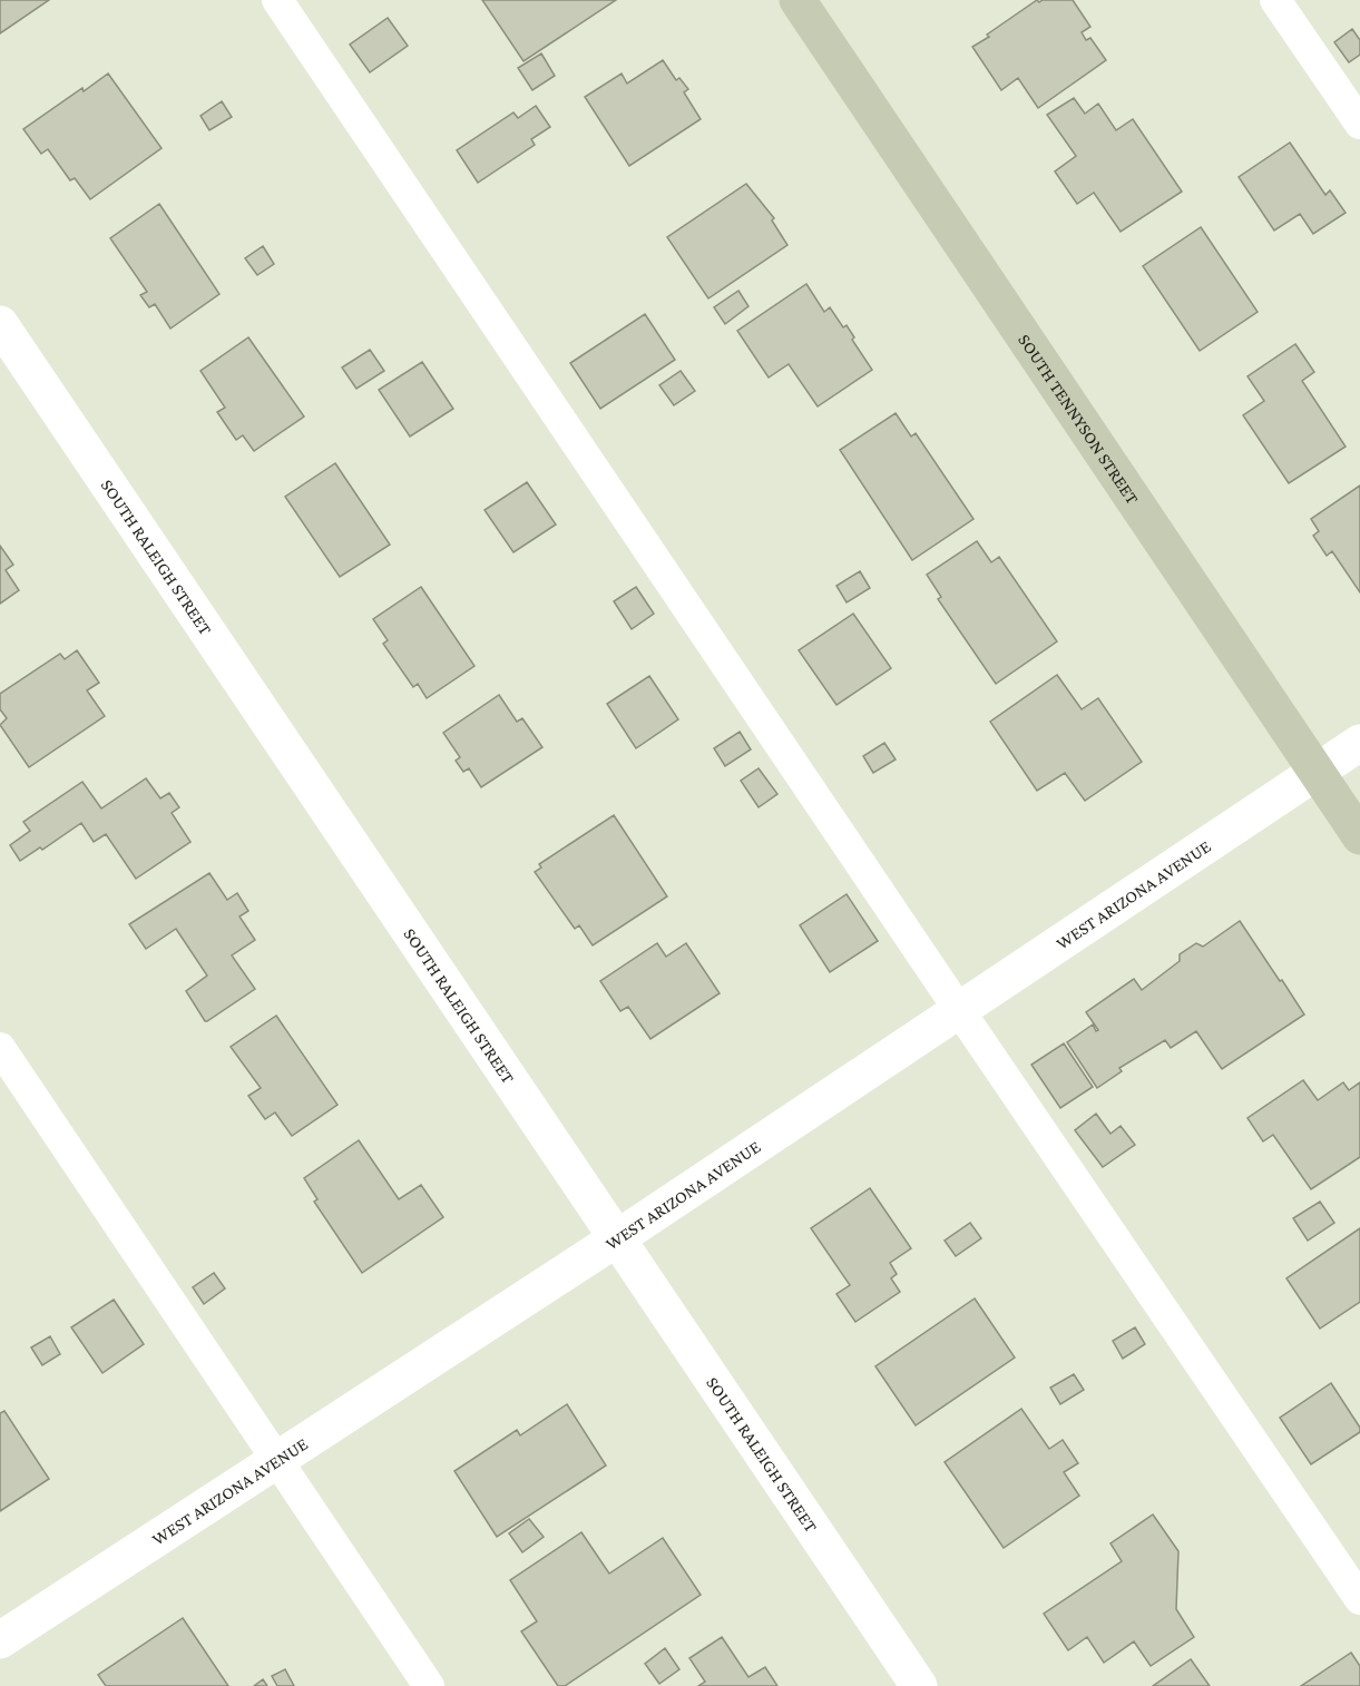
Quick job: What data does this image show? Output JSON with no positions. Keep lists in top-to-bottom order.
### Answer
{
  "streets": {
    "street": ["SOUTH TENNYSON STREET", "SOUTH RALEIGH STREET", "WEST ARIZONA AVENUE"]
  },
  "crossings": [
    ["SOUTH TENNYSON STREET", "WEST ARIZONA AVENUE"],
    ["SOUTH RALEIGH STREET", "WEST ARIZONA AVENUE"]
  ]
}
